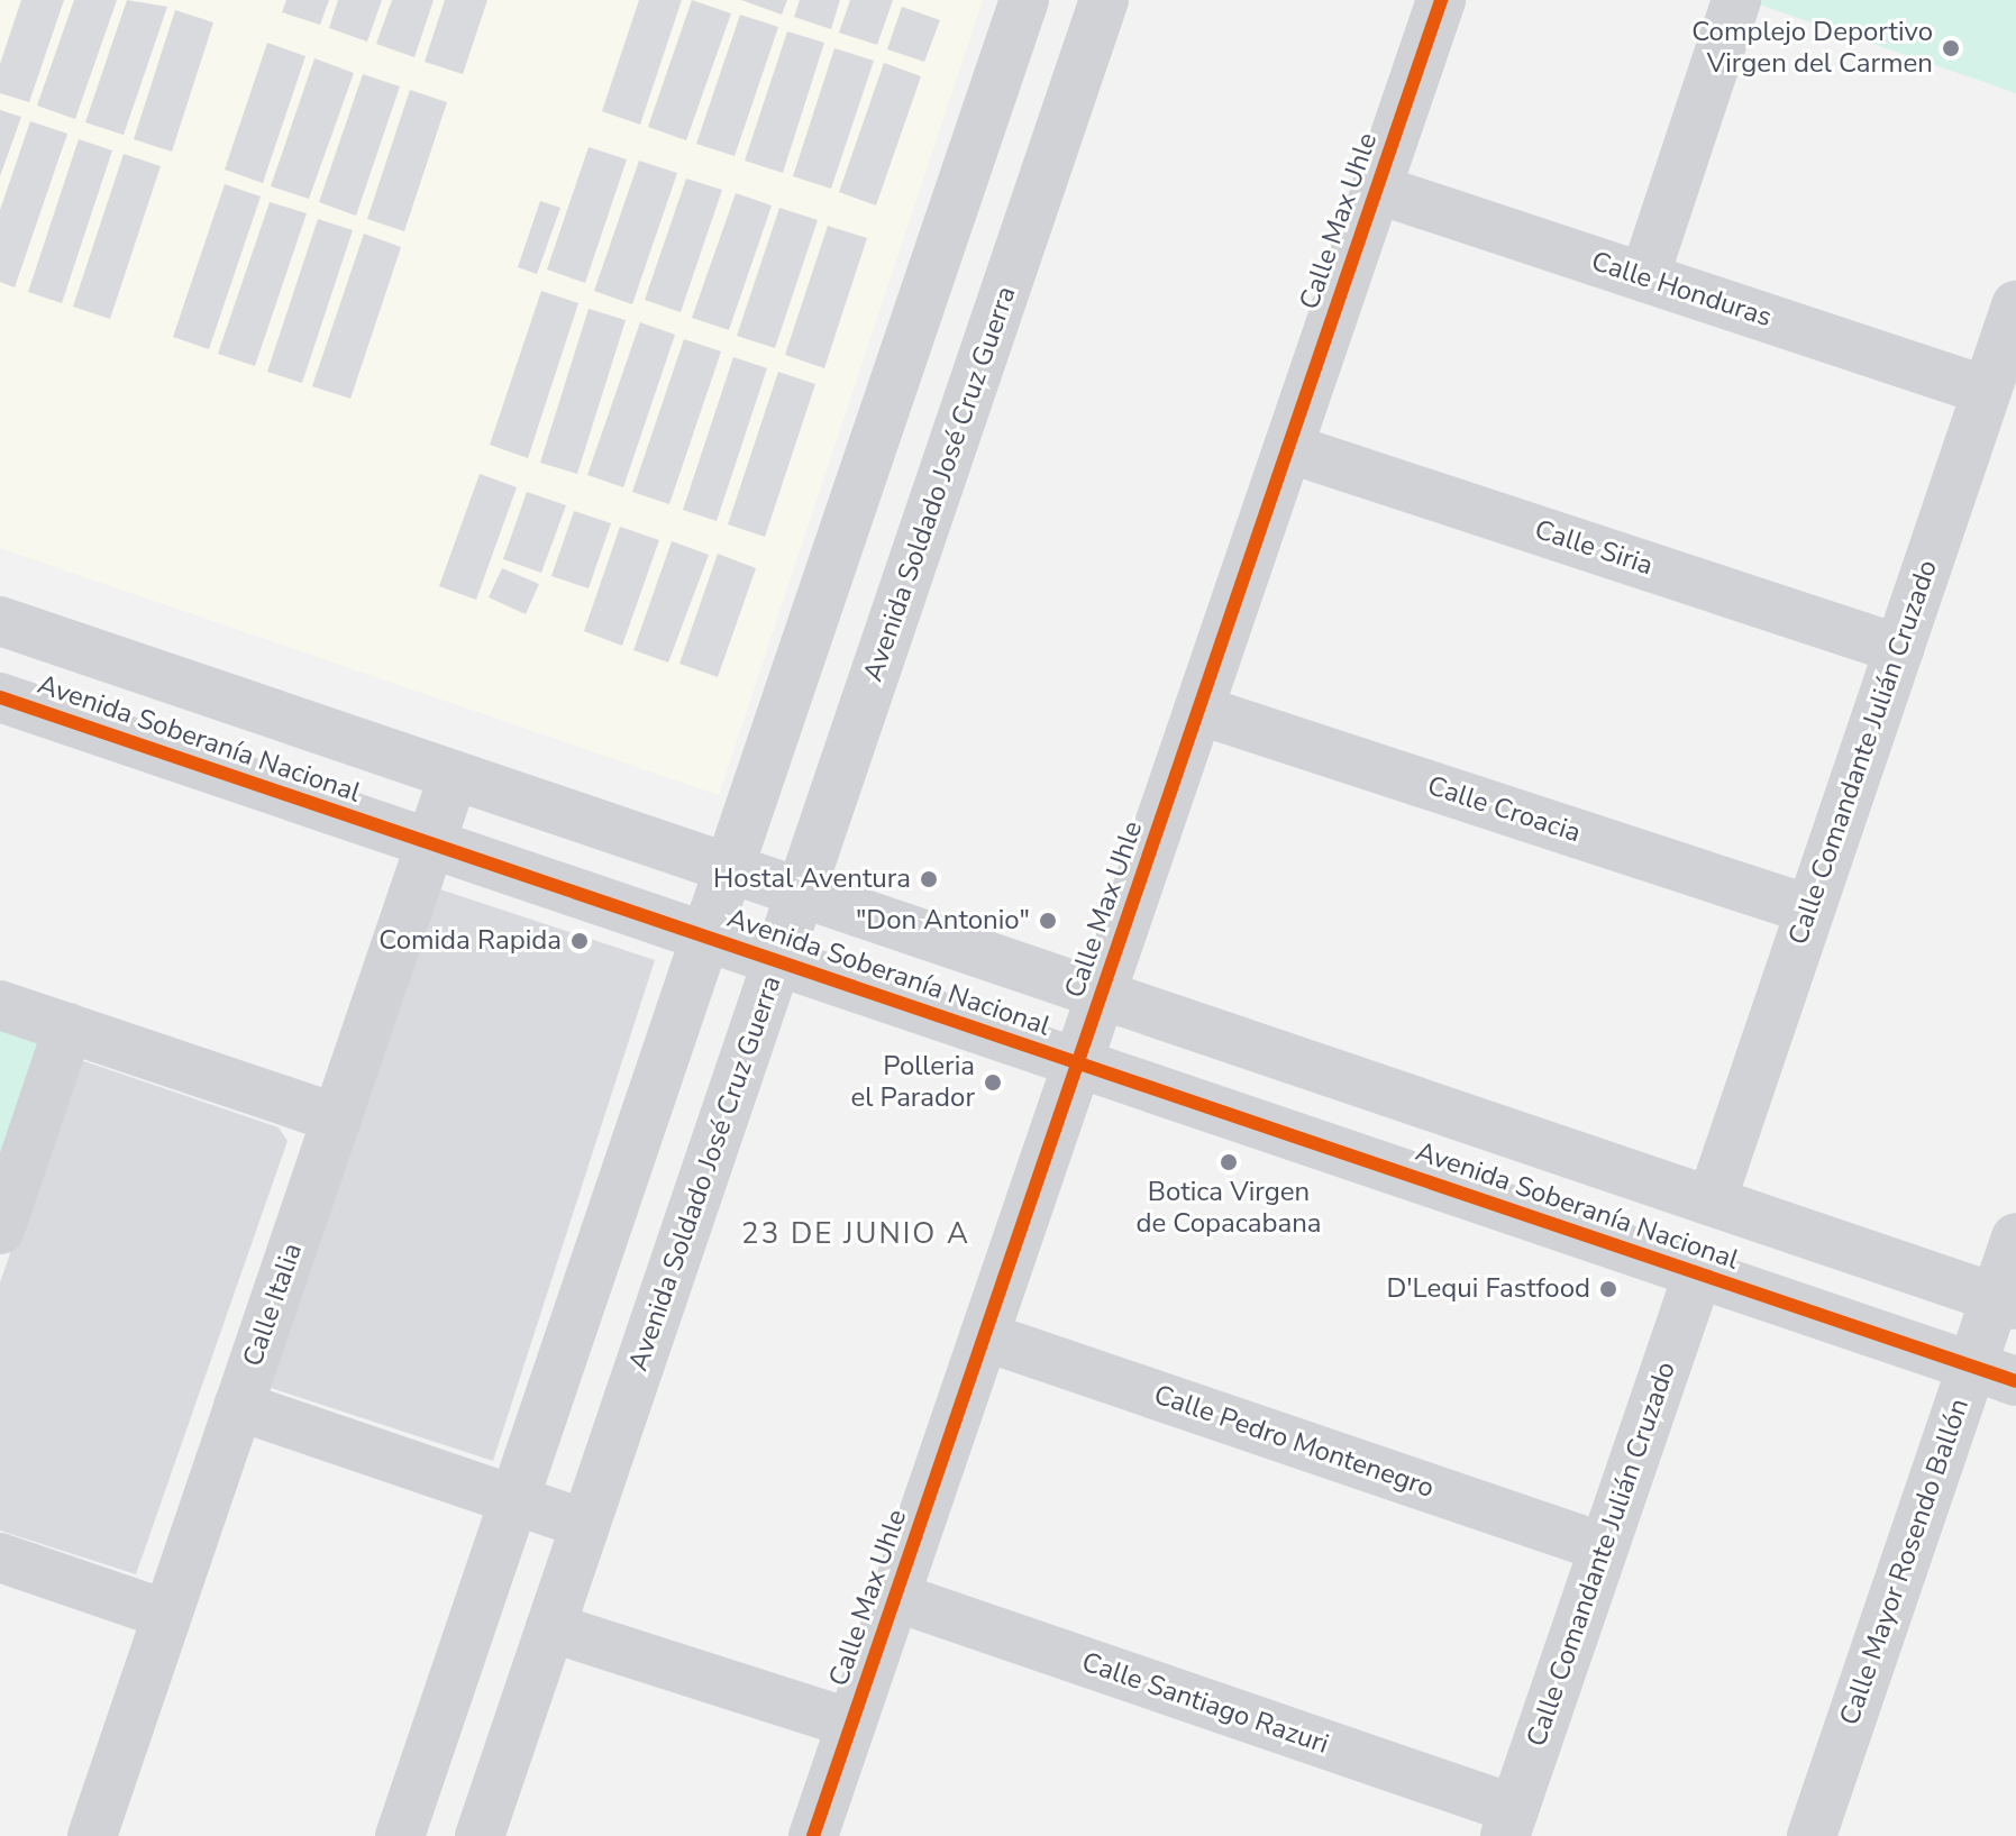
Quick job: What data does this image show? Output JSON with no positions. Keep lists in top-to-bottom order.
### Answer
{
  "streets": {
    "street": [
      "Calle Max Uhle",
      "Calle Honduras",
      "Avenida Soldado José Cruz Guerra",
      "Calle Siria",
      "Avenida Soberanía Nacional",
      "Calle Comandante Julián Cruzado",
      "Calle Croacia",
      "Calle Italia",
      "Calle Pedro Montenegro",
      "Calle Mayor Rosendo Ballón",
      "Calle Santiago Razuri"
    ]
  },
  "crossings": [
    ["Calle Max Uhle", "Calle Honduras"],
    ["Calle Max Uhle", "Calle Siria"],
    ["Calle Max Uhle", "Avenida Soberanía Nacional"],
    ["Calle Max Uhle", "Calle Croacia"],
    ["Calle Max Uhle", "Calle Pedro Montenegro"],
    ["Calle Max Uhle", "Calle Santiago Razuri"],
    ["Calle Honduras", "Calle Comandante Julián Cruzado"],
    ["Avenida Soldado José Cruz Guerra", "Avenida Soberanía Nacional"],
    ["Calle Siria", "Calle Comandante Julián Cruzado"],
    ["Avenida Soberanía Nacional", "Calle Comandante Julián Cruzado"],
    ["Avenida Soberanía Nacional", "Calle Italia"],
    ["Avenida Soberanía Nacional", "Calle Mayor Rosendo Ballón"],
    ["Calle Comandante Julián Cruzado", "Calle Croacia"],
    ["Calle Comandante Julián Cruzado", "Calle Pedro Montenegro"],
    ["Calle Comandante Julián Cruzado", "Calle Santiago Razuri"]
  ],
  "districts": ["23 DE JUNIO A"],
  "places": [
    "Complejo Deportivo Virgen del Carmen",
    "Hostal Aventura",
    "\"Don Antonio\"",
    "Comida Rapida",
    "Polleria el Parador",
    "Botica Virgen de Copacabana",
    "D'Lequi Fastfood"
  ]
}
